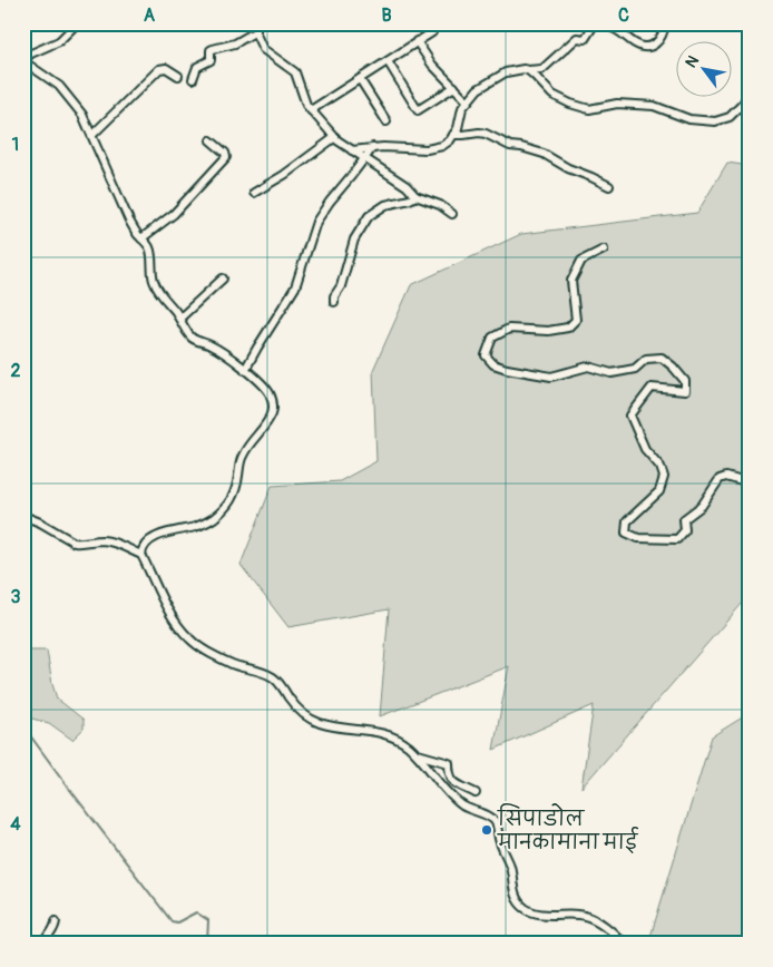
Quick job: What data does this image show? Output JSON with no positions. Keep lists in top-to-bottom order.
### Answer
{
  "places": ["सिपाडोल मानकामाना माई"],
  "north": "top left",
  "grid": {
    "columns": ["A", "B", "C"],
    "rows": [
      "1",
      "2",
      "3",
      "4"
    ]
  }
}
